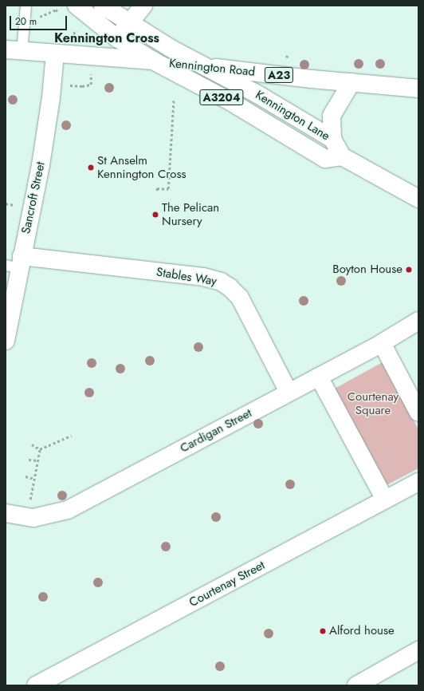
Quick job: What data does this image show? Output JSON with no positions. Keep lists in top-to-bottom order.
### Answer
{
  "streets": {
    "main road": [
      "Kennington Road",
      "A23",
      "A3204",
      "Kennington Lane",
      "Sancroft Street",
      "Stables Way",
      "Cardigan Street",
      "Courtenay Street"
    ]
  },
  "crossings": [
    ["Kennington Road", "Kennington Lane"],
    ["Kennington Road", "Sancroft Street"],
    ["Sancroft Street", "Stables Way"],
    ["Stables Way", "Cardigan Street"]
  ],
  "districts": ["Kennington Cross"],
  "parks": ["Courtenay Square"],
  "places": [
    "St Anselm Kennington Cross",
    "The Pelican Nursery",
    "Boyton House",
    "Alford house"
  ],
  "scale_bar": "20 m"
}
